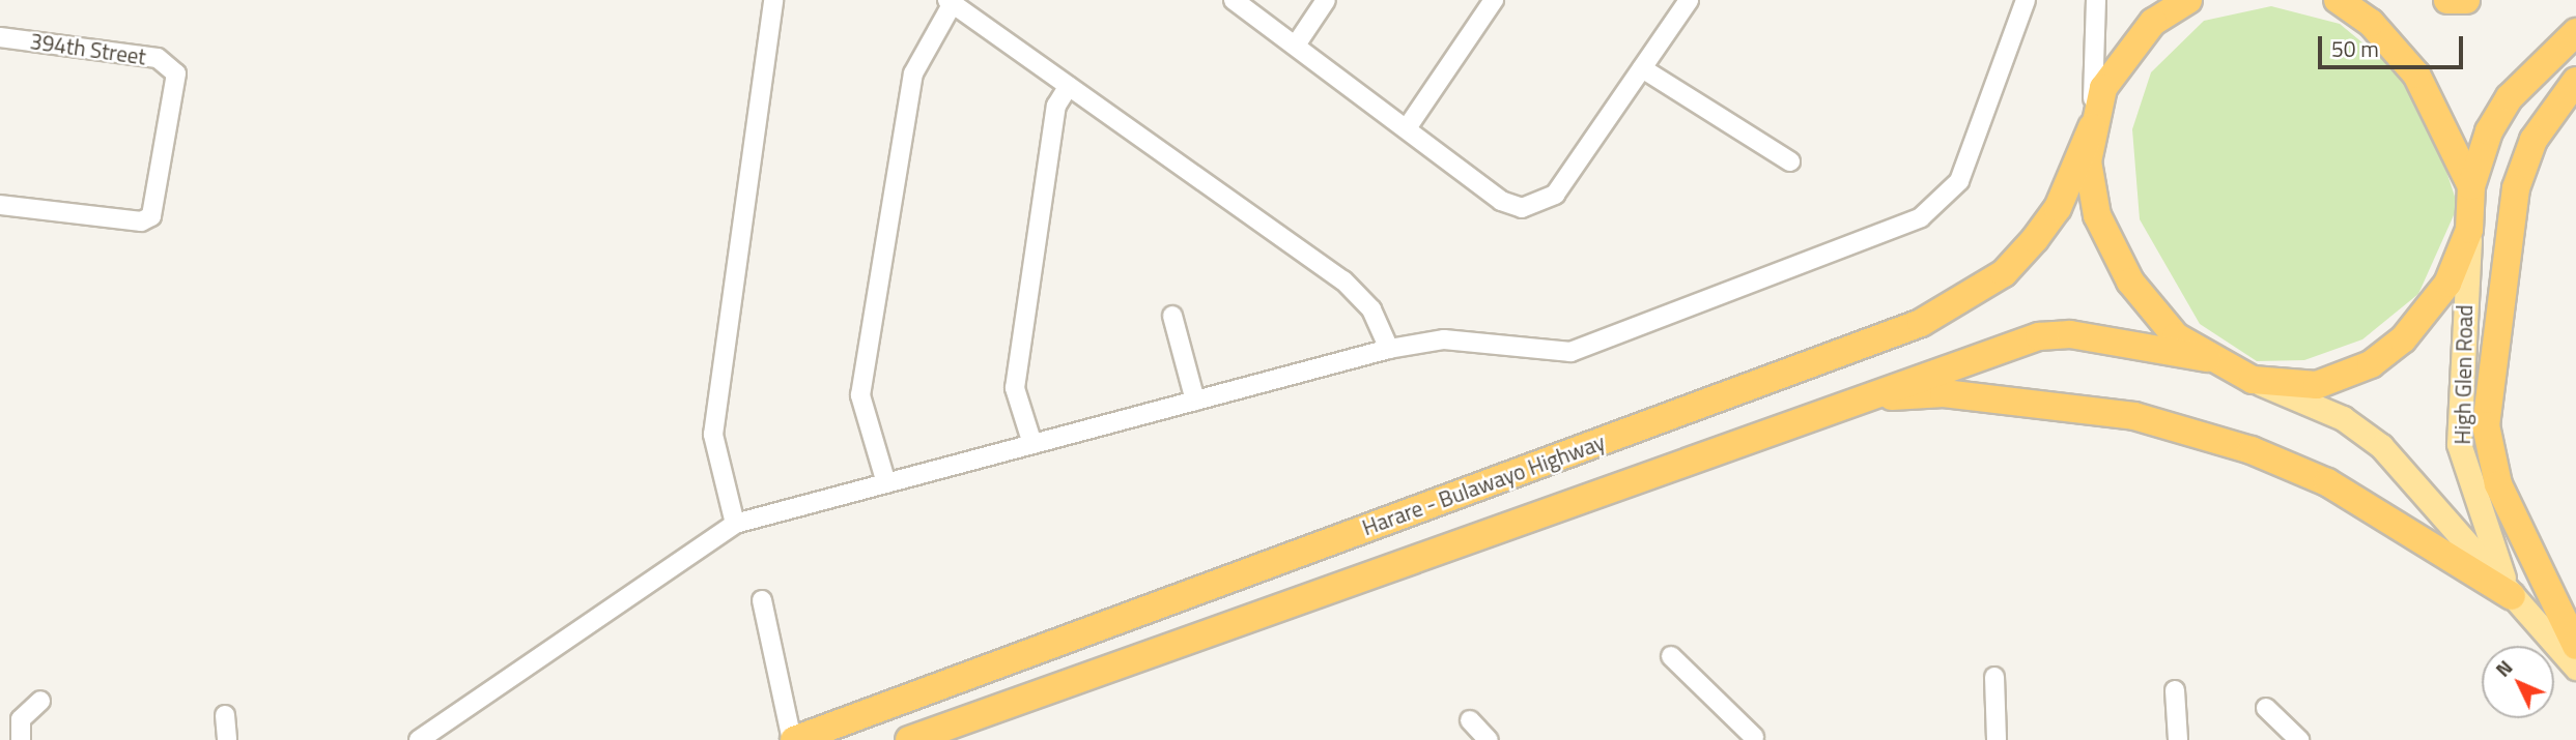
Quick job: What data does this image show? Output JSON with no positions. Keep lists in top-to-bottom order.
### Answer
{
  "streets": {
    "highway": ["Harare - Bulawayo Highway"],
    "main road": ["High Glen Road"],
    "street": ["394th Street"]
  },
  "crossings": [
    ["High Glen Road", "Harare - Bulawayo Highway"]
  ],
  "scale_bar": "50 m",
  "north": "top left"
}
